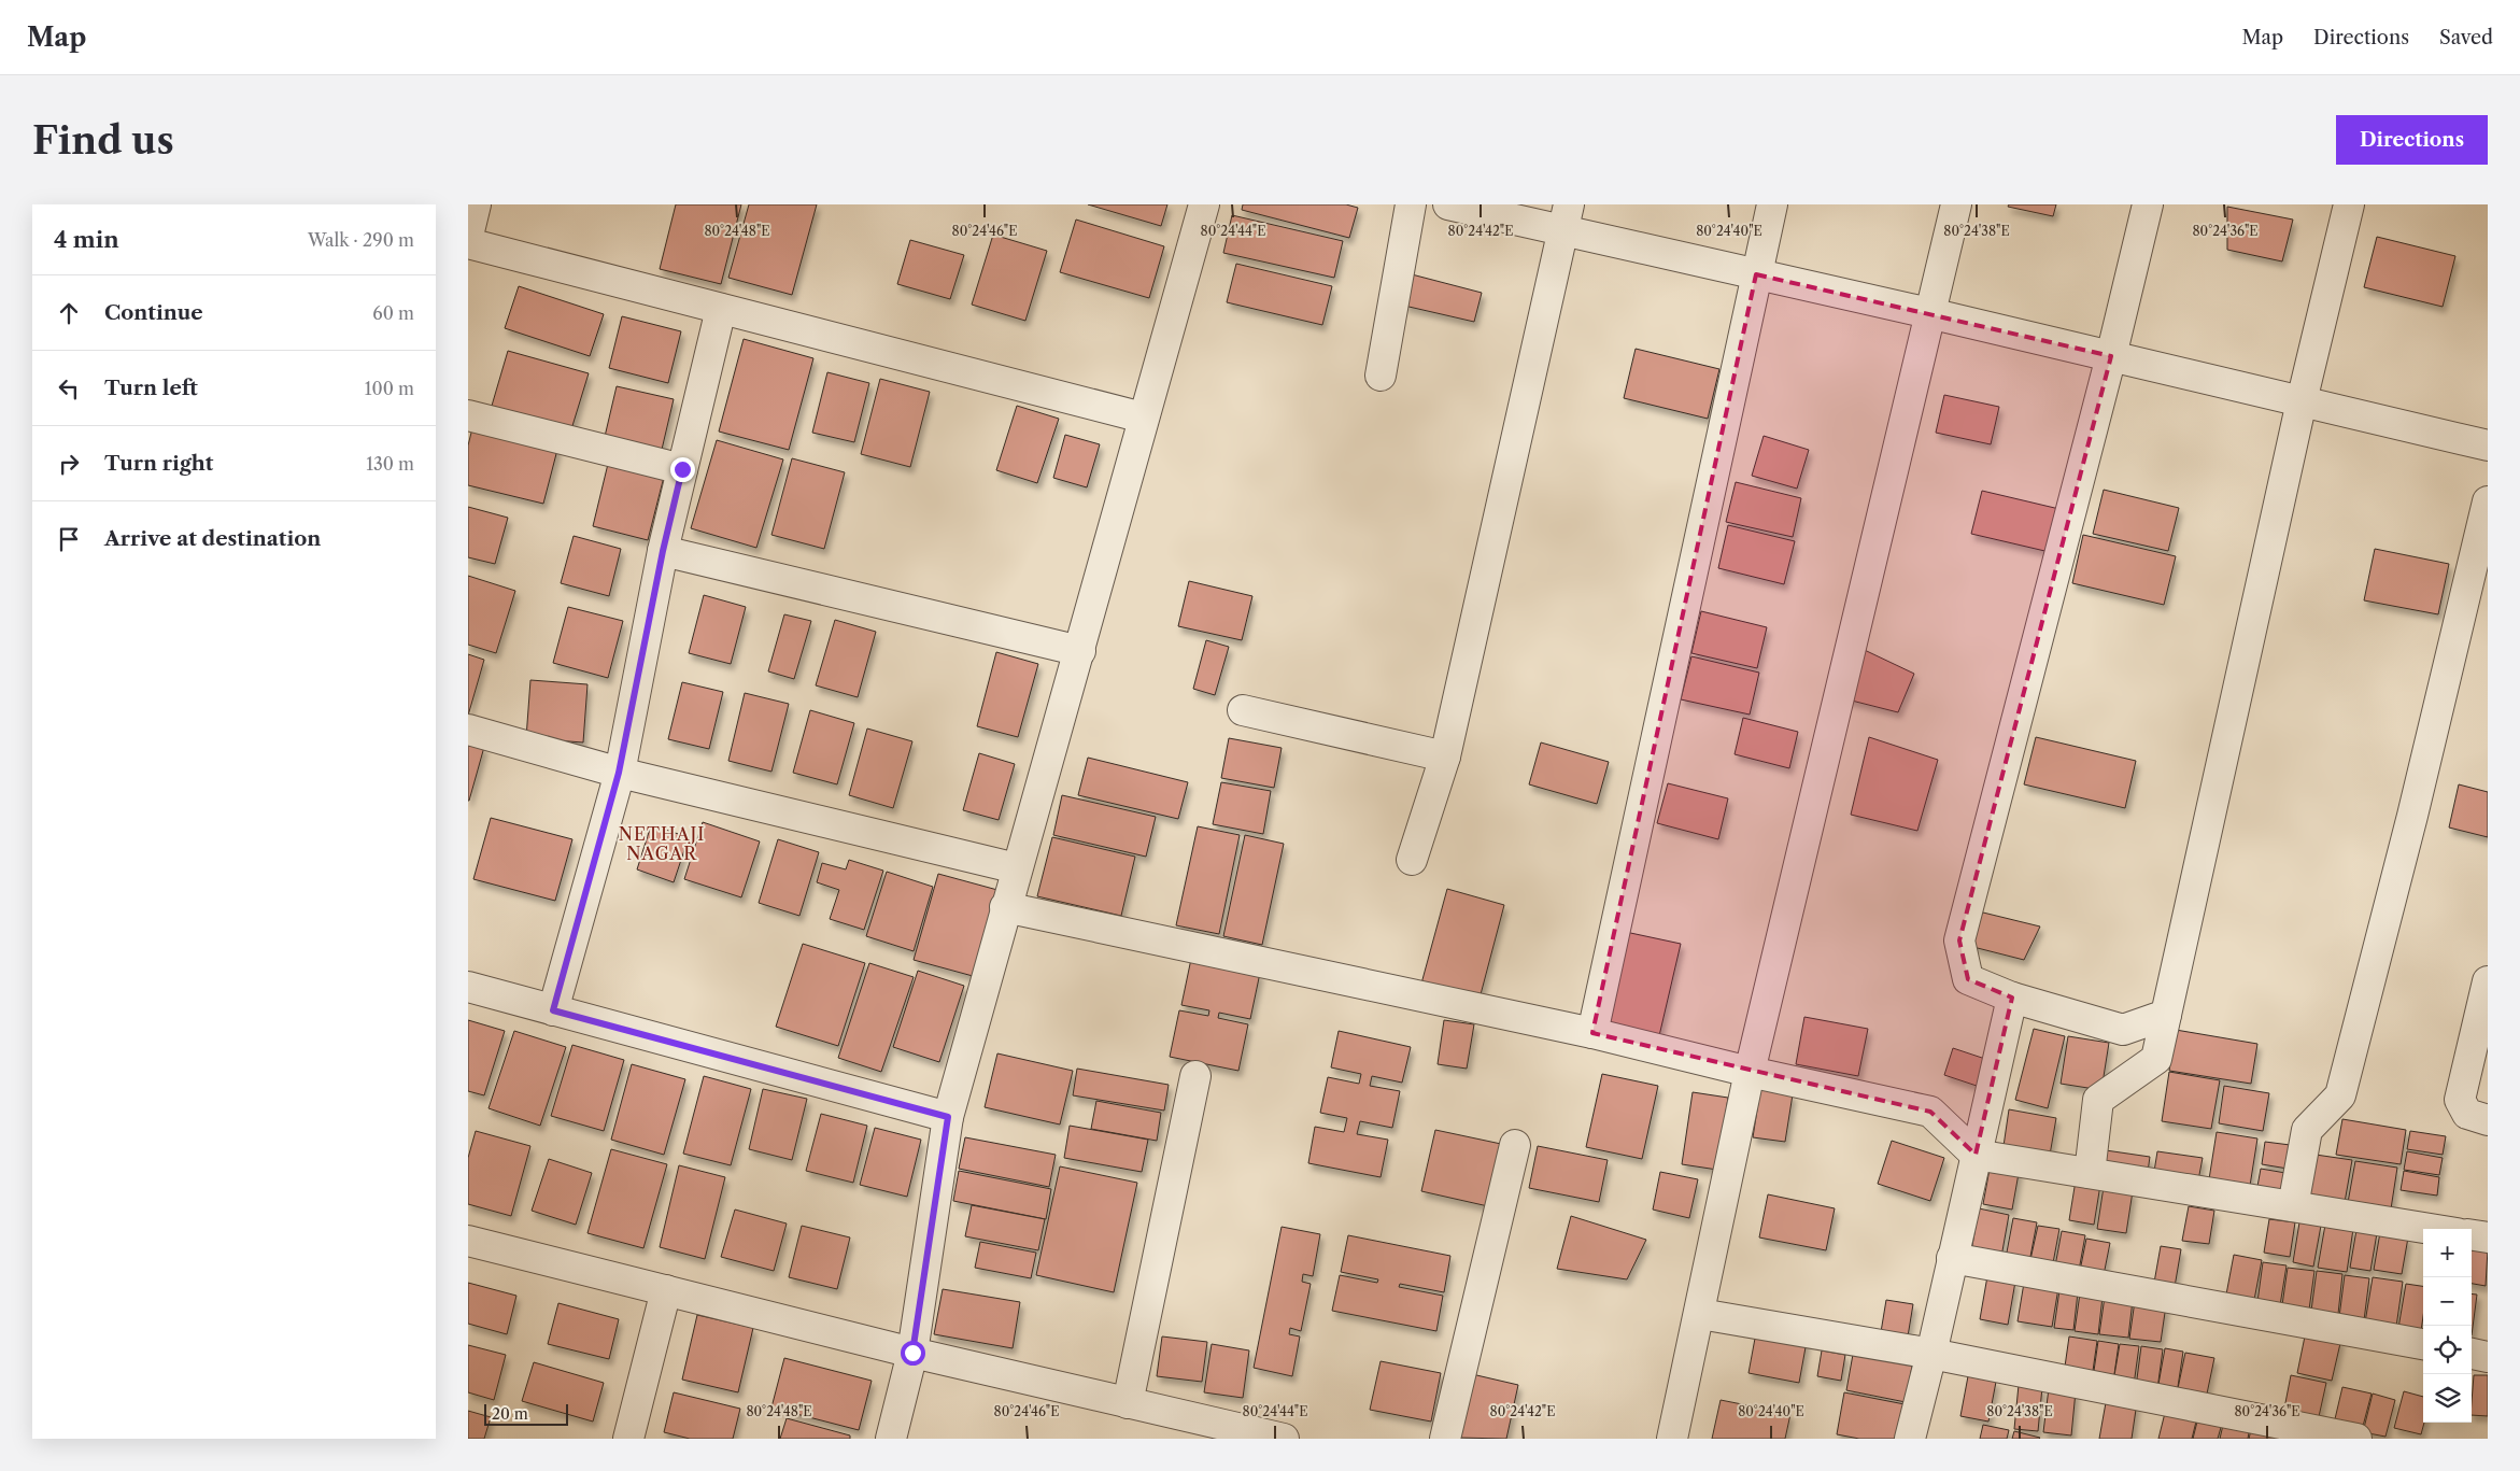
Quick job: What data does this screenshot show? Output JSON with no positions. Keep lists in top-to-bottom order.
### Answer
{
  "districts": ["NETHAJI NAGAR"],
  "scale_bar": "20 m",
  "page": {
    "header": "Map",
    "nav": ["Map", "Directions", "Saved"],
    "buttons": "Directions",
    "title": "Find us",
    "heading": ["4 min", "Walk · 290 m"],
    "list": [
      ["Continue", "60 m"],
      ["Turn left", "100 m"],
      ["Turn right", "130 m"],
      "Arrive at destination"
    ],
    "map_buttons": ["+", "−"],
    "scale": "20 m"
  },
  "coordinates": [
    "80°24'48\"E",
    "80°24'46\"E",
    "80°24'44\"E",
    "80°24'42\"E",
    "80°24'40\"E",
    "80°24'38\"E",
    "80°24'36\"E"
  ]
}
